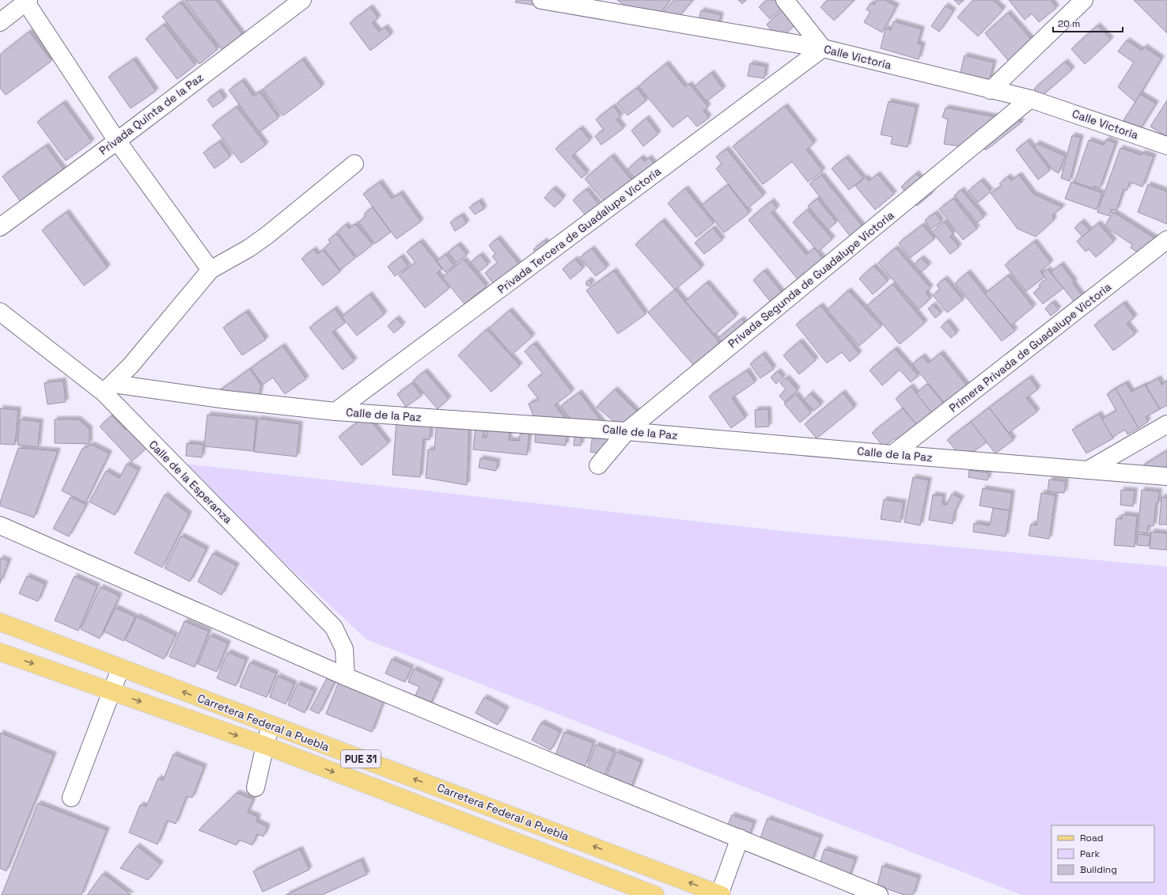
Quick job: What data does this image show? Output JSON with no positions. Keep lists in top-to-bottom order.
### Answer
{
  "streets": {
    "main road": ["Carretera Federal a Puebla", "PUE 31"],
    "street": [
      "Calle Victoria",
      "Privada Quinta de la Paz",
      "Privada Tercera de Guadalupe Victoria",
      "Privada Segunda de Guadalupe Victoria",
      "Primera Privada de Guadalupe Victoria",
      "Calle de la Paz",
      "Calle de la Esperanza"
    ]
  },
  "crossings": [
    ["Calle Victoria", "Privada Tercera de Guadalupe Victoria"],
    ["Calle Victoria", "Privada Segunda de Guadalupe Victoria"],
    ["Privada Tercera de Guadalupe Victoria", "Calle de la Paz"],
    ["Privada Segunda de Guadalupe Victoria", "Calle de la Paz"],
    ["Primera Privada de Guadalupe Victoria", "Calle de la Paz"],
    ["Calle de la Paz", "Calle de la Esperanza"]
  ],
  "legend": ["Road", "Park", "Building"],
  "scale_bar": "20 m"
}
